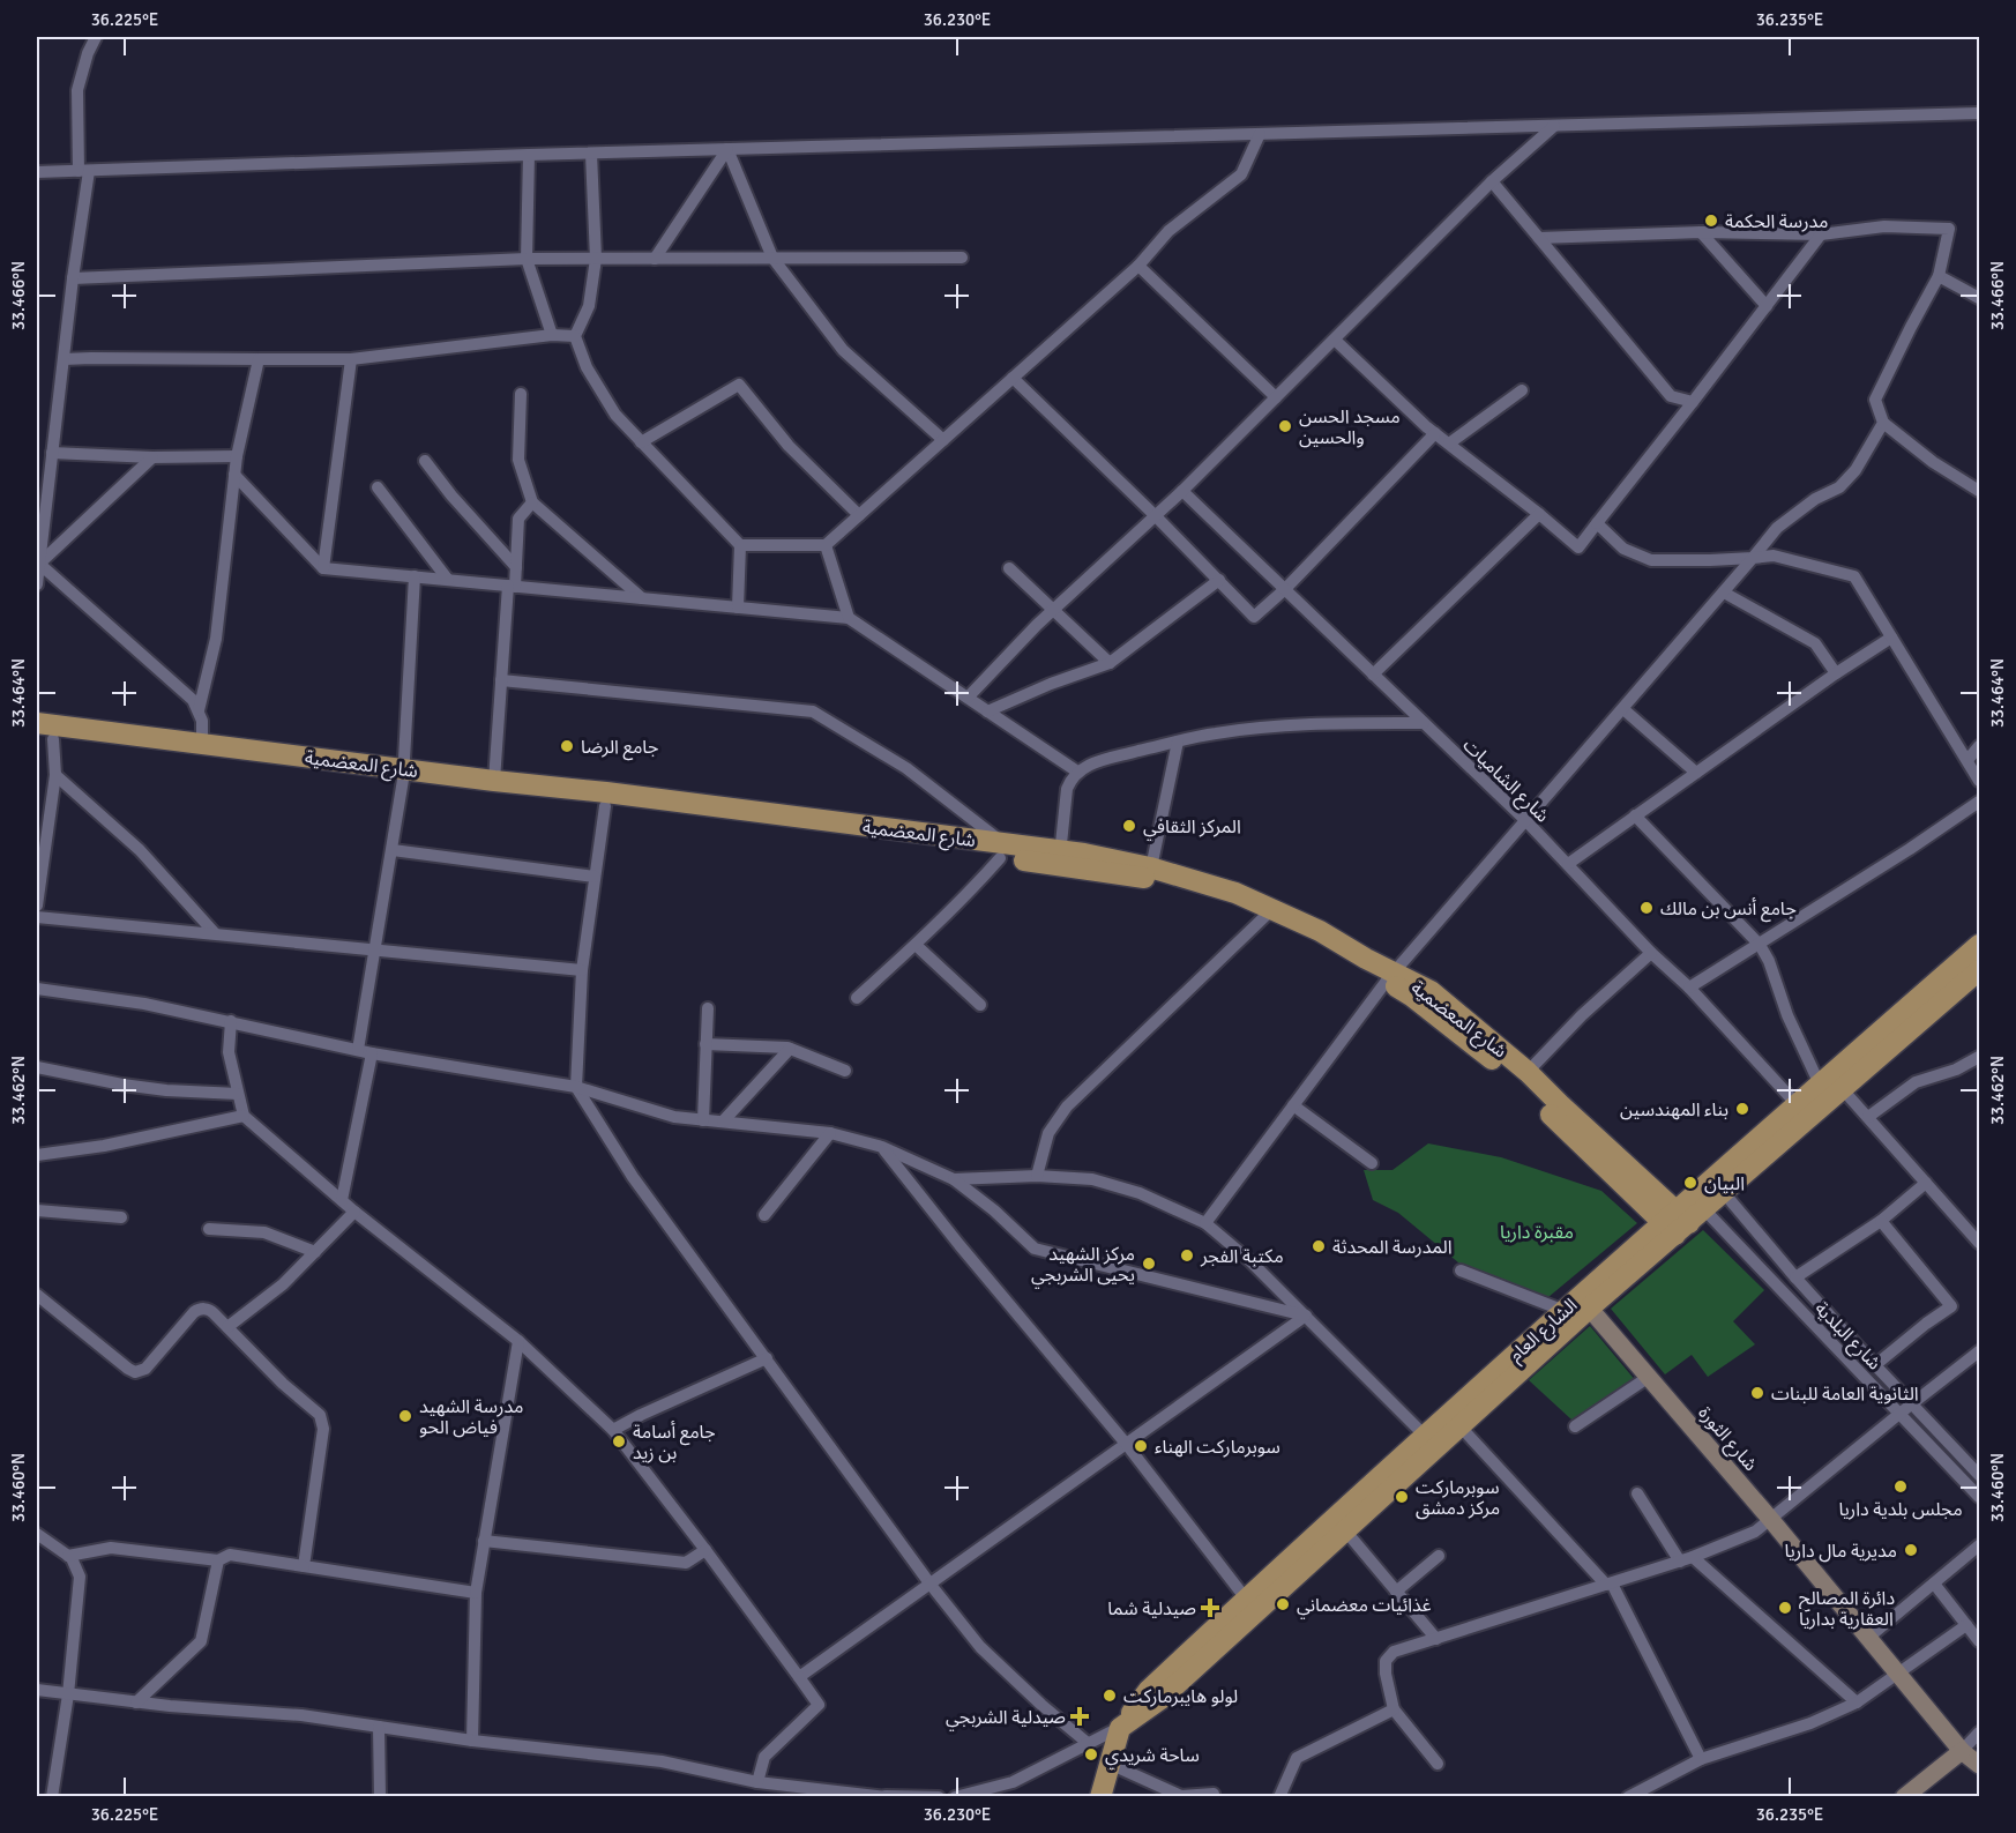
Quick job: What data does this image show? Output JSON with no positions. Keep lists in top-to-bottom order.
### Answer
{
  "streets": {
    "main road": ["شارع المعضمية", "الشارع العام", "شارع الثورة"],
    "street": ["شارع الشاميات", "شارع البلدية"]
  },
  "crossings": [
    ["شارع المعضمية", "الشارع العام"],
    ["شارع المعضمية", "شارع البلدية"],
    ["شارع الشاميات", "الشارع العام"],
    ["الشارع العام", "شارع البلدية"],
    ["الشارع العام", "شارع الثورة"]
  ],
  "parks": ["مقبرة داريا"],
  "places": {
    "other": [
      "مدرسة الحكمة",
      "مسجد الحسن والحسين",
      "جامع الرضا",
      "المركز الثقافي",
      "جامع أنس بن مالك",
      "بناء المهندسين",
      "البيان",
      "المدرسة المحدثة",
      "مكتبة الفجر",
      "مركز الشهيد يحيى الشربجي",
      "الثانوية العامة للبنات",
      "مدرسة الشهيد فياض الحو",
      "جامع أسامة بن زيد",
      "سوبرماركت الهناء",
      "مجلس بلدية داريا",
      "سوبرماركت مركز دمشق",
      "مديرية مال داريا",
      "غذائيات معضماني",
      "دائرة المصالح العقارية بداريا",
      "لولو هايبرماركت",
      "ساحة شريدي"
    ],
    "health": ["صيدلية شما", "صيدلية الشربجي"]
  },
  "coordinates": [
    "36.225°E",
    "36.230°E",
    "36.235°E",
    "33.466°N",
    "33.464°N",
    "33.462°N",
    "33.460°N"
  ]
}
